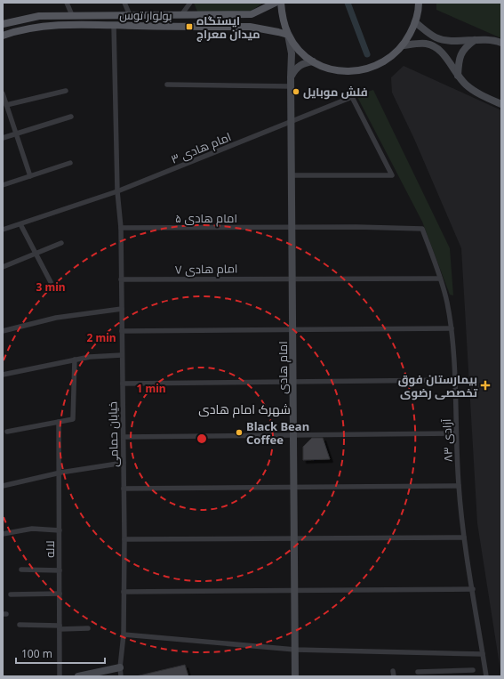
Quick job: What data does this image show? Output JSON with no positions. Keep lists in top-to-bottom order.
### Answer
{
  "streets": {
    "main road": ["بولوار توس", "امام هادی"],
    "street": [
      "امام هادی ۳",
      "امام هادی ۵",
      "امام هادی ۷",
      "خیابان حمامی",
      "آزادی ۸۳",
      "لاله"
    ]
  },
  "crossings": [
    ["بولوار توس", "امام هادی"],
    ["بولوار توس", "خیابان حمامی"],
    ["امام هادی ۳", "امام هادی"],
    ["امام هادی ۳", "خیابان حمامی"],
    ["امام هادی ۵", "امام هادی"],
    ["امام هادی ۵", "خیابان حمامی"],
    ["امام هادی ۵", "آزادی ۸۳"],
    ["امام هادی ۷", "امام هادی"],
    ["امام هادی ۷", "خیابان حمامی"],
    ["امام هادی ۷", "آزادی ۸۳"]
  ],
  "districts": ["شهرک امام هادی"],
  "places": {
    "transit": ["ایستگاه میدان معراج"],
    "other": ["فلش موبایل", "Black Bean Coffee"],
    "health": ["بیمارستان فوق تخصصی رضوی"]
  },
  "scale_bar": "100 m",
  "rings": ["3 min", "2 min", "1 min"]
}
